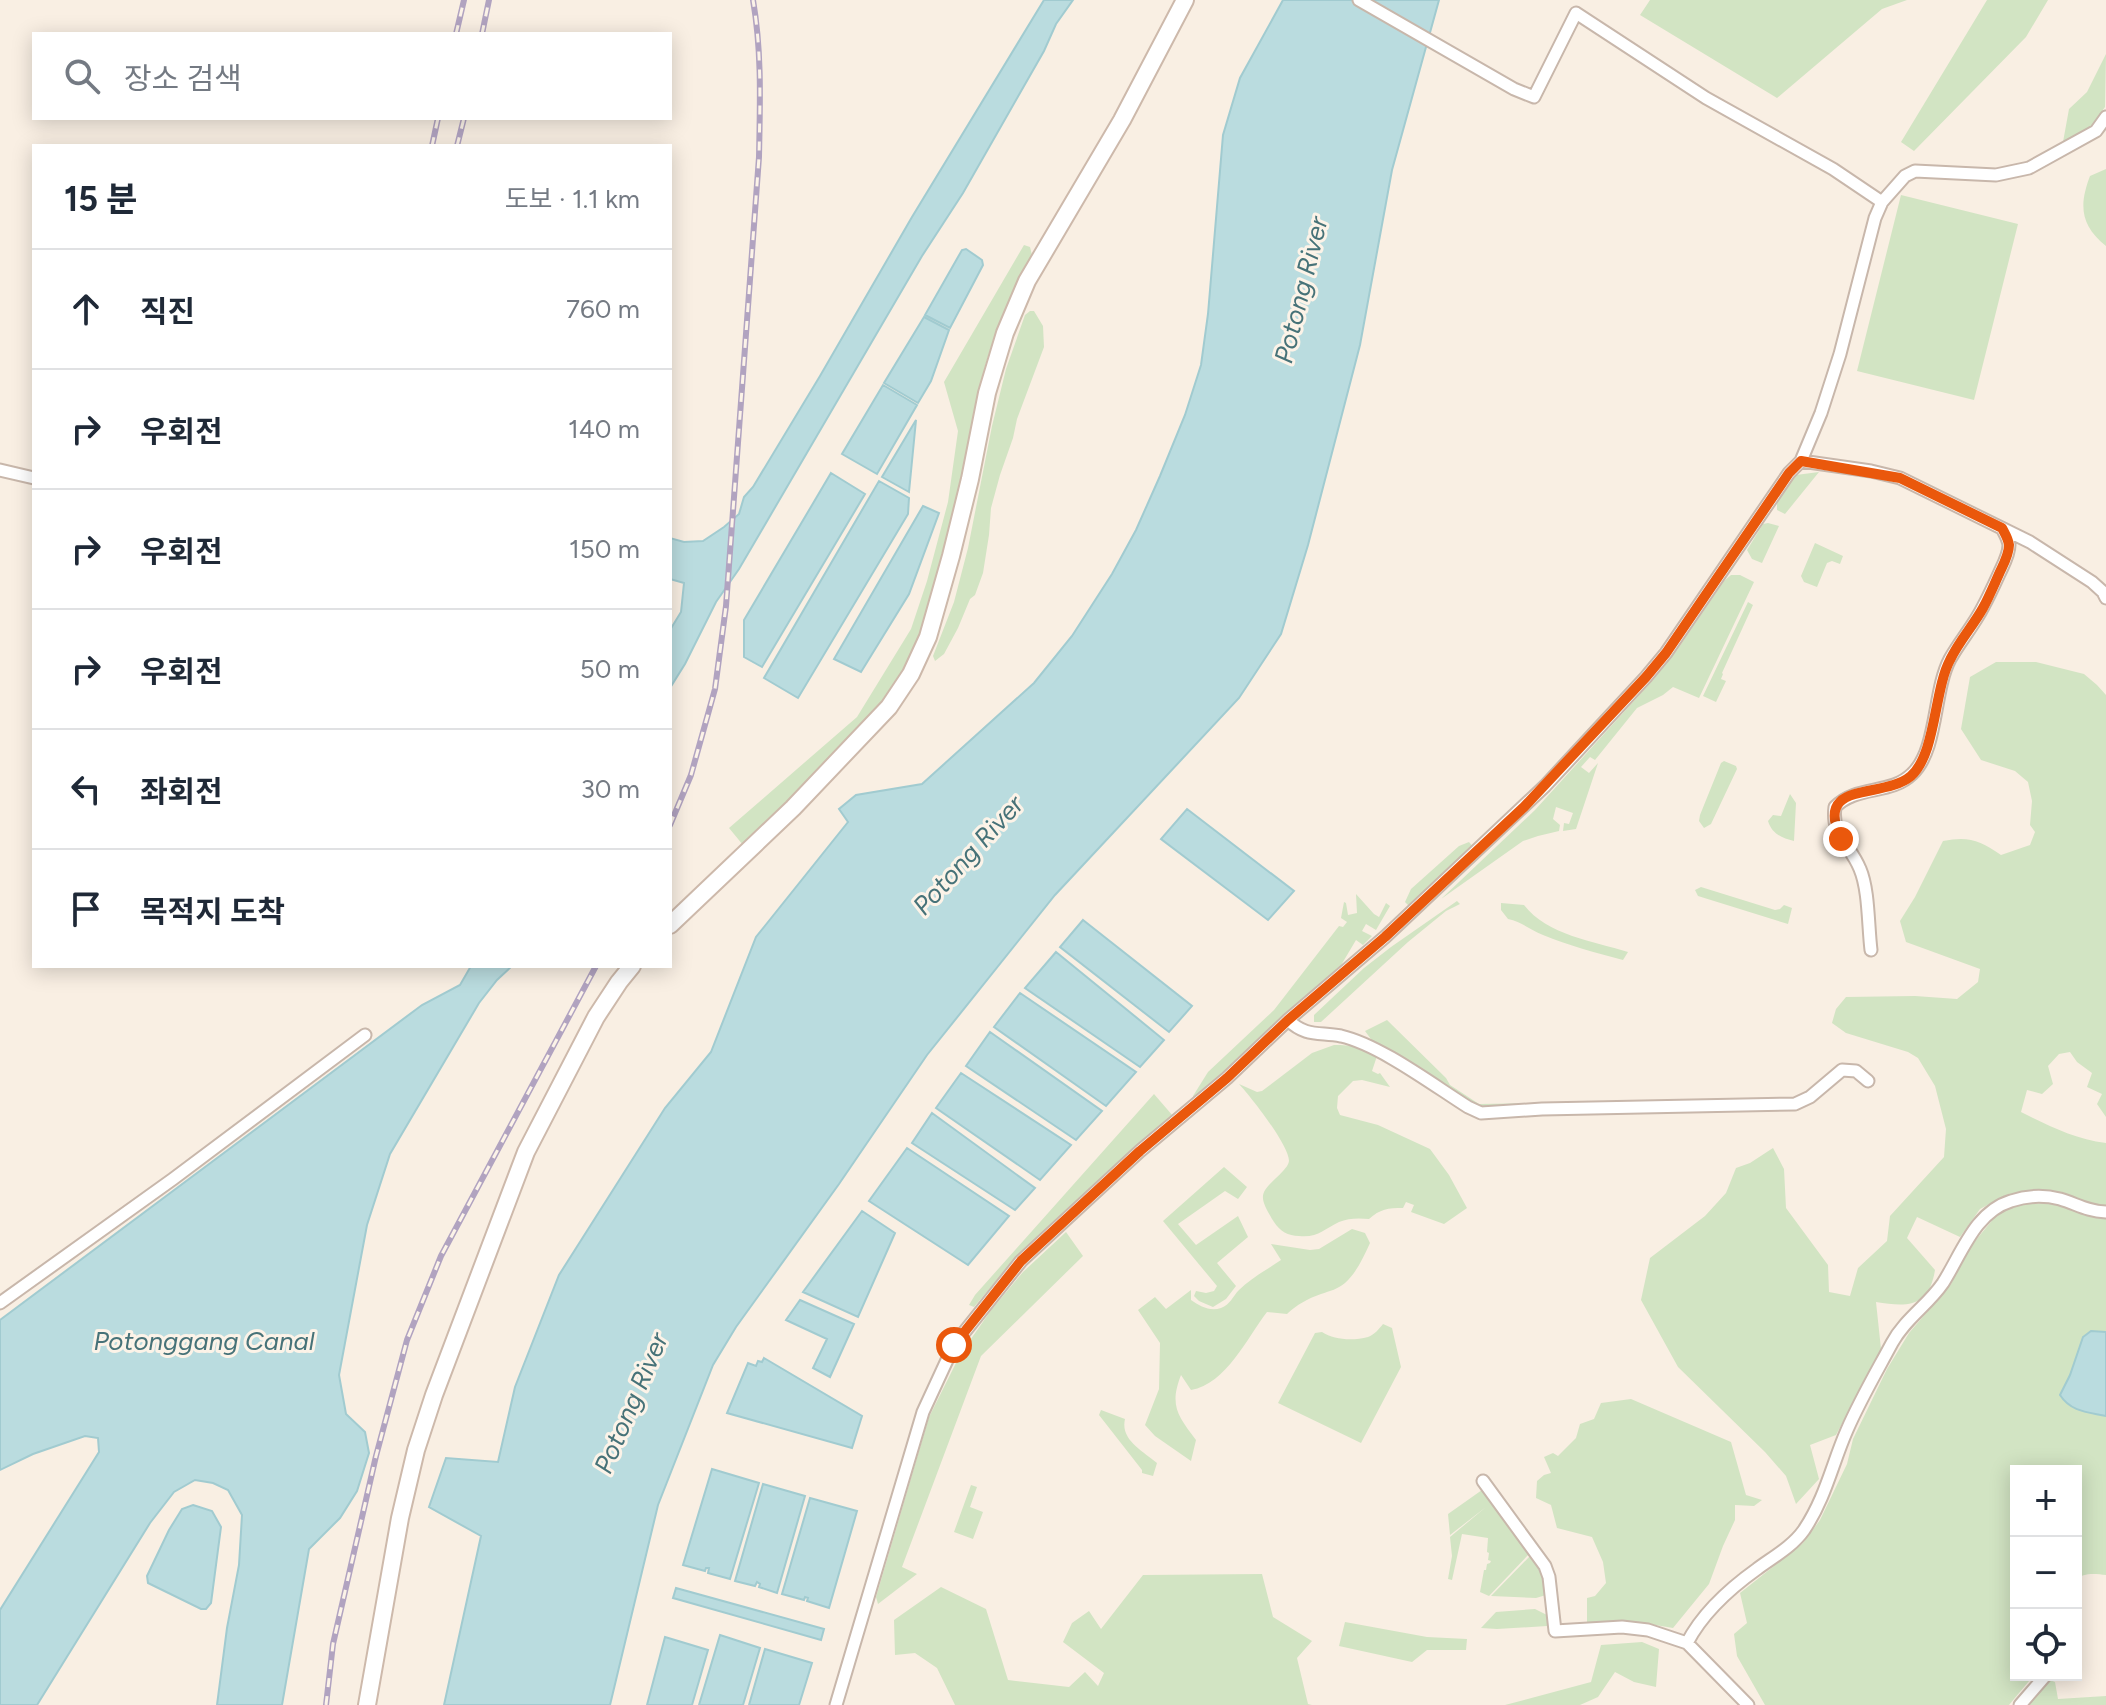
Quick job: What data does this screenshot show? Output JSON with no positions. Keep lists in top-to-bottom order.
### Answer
{
  "water": ["Potong River", "Potonggang Canal"],
  "page": {
    "search": "장소 검색",
    "heading": ["15 분", "도보 · 1.1 km"],
    "list": [
      ["직진", "760 m"],
      ["우회전", "140 m"],
      ["우회전", "150 m"],
      ["우회전", "50 m"],
      ["좌회전", "30 m"],
      "목적지 도착"
    ],
    "map_buttons": ["+", "−"]
  }
}
